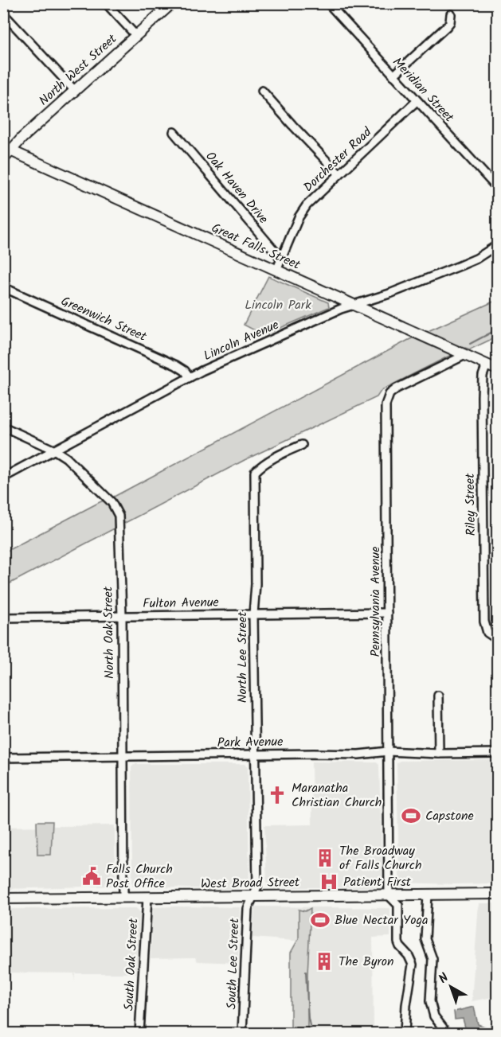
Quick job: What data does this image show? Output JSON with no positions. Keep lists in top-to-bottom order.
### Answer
{
  "streets": {
    "main road": ["North West Street", "Great Falls Street", "West Broad Street"],
    "street": [
      "Meridian Street",
      "Dorchester Road",
      "Oak Haven Drive",
      "Greenwich Street",
      "Lincoln Avenue",
      "Riley Street",
      "Pennsylvania Avenue",
      "Fulton Avenue",
      "North Oak Street",
      "North Lee Street",
      "Park Avenue",
      "South Lee Street",
      "South Oak Street"
    ]
  },
  "crossings": [
    ["North West Street", "Great Falls Street"],
    ["Meridian Street", "Dorchester Road"],
    ["Dorchester Road", "Oak Haven Drive"],
    ["Dorchester Road", "Great Falls Street"],
    ["Great Falls Street", "Lincoln Avenue"],
    ["Great Falls Street", "Riley Street"],
    ["Great Falls Street", "Pennsylvania Avenue"],
    ["Greenwich Street", "Lincoln Avenue"],
    ["Lincoln Avenue", "North Oak Street"],
    ["Pennsylvania Avenue", "Fulton Avenue"],
    ["Pennsylvania Avenue", "Park Avenue"],
    ["Pennsylvania Avenue", "West Broad Street"],
    ["Fulton Avenue", "North Oak Street"],
    ["Fulton Avenue", "North Lee Street"],
    ["North Oak Street", "Park Avenue"],
    ["North Oak Street", "West Broad Street"],
    ["North Lee Street", "Park Avenue"],
    ["North Lee Street", "West Broad Street"],
    ["North Lee Street", "South Lee Street"],
    ["West Broad Street", "South Lee Street"],
    ["West Broad Street", "South Oak Street"]
  ],
  "parks": ["Lincoln Park"],
  "places": {
    "church": ["Maranatha Christian Church"],
    "sports": ["Capstone", "Blue Nectar Yoga"],
    "building": ["The Broadway of Falls Church", "The Byron"],
    "public building": ["Falls Church Post Office"],
    "hospital": ["Patient First"]
  },
  "north": "top left"
}
